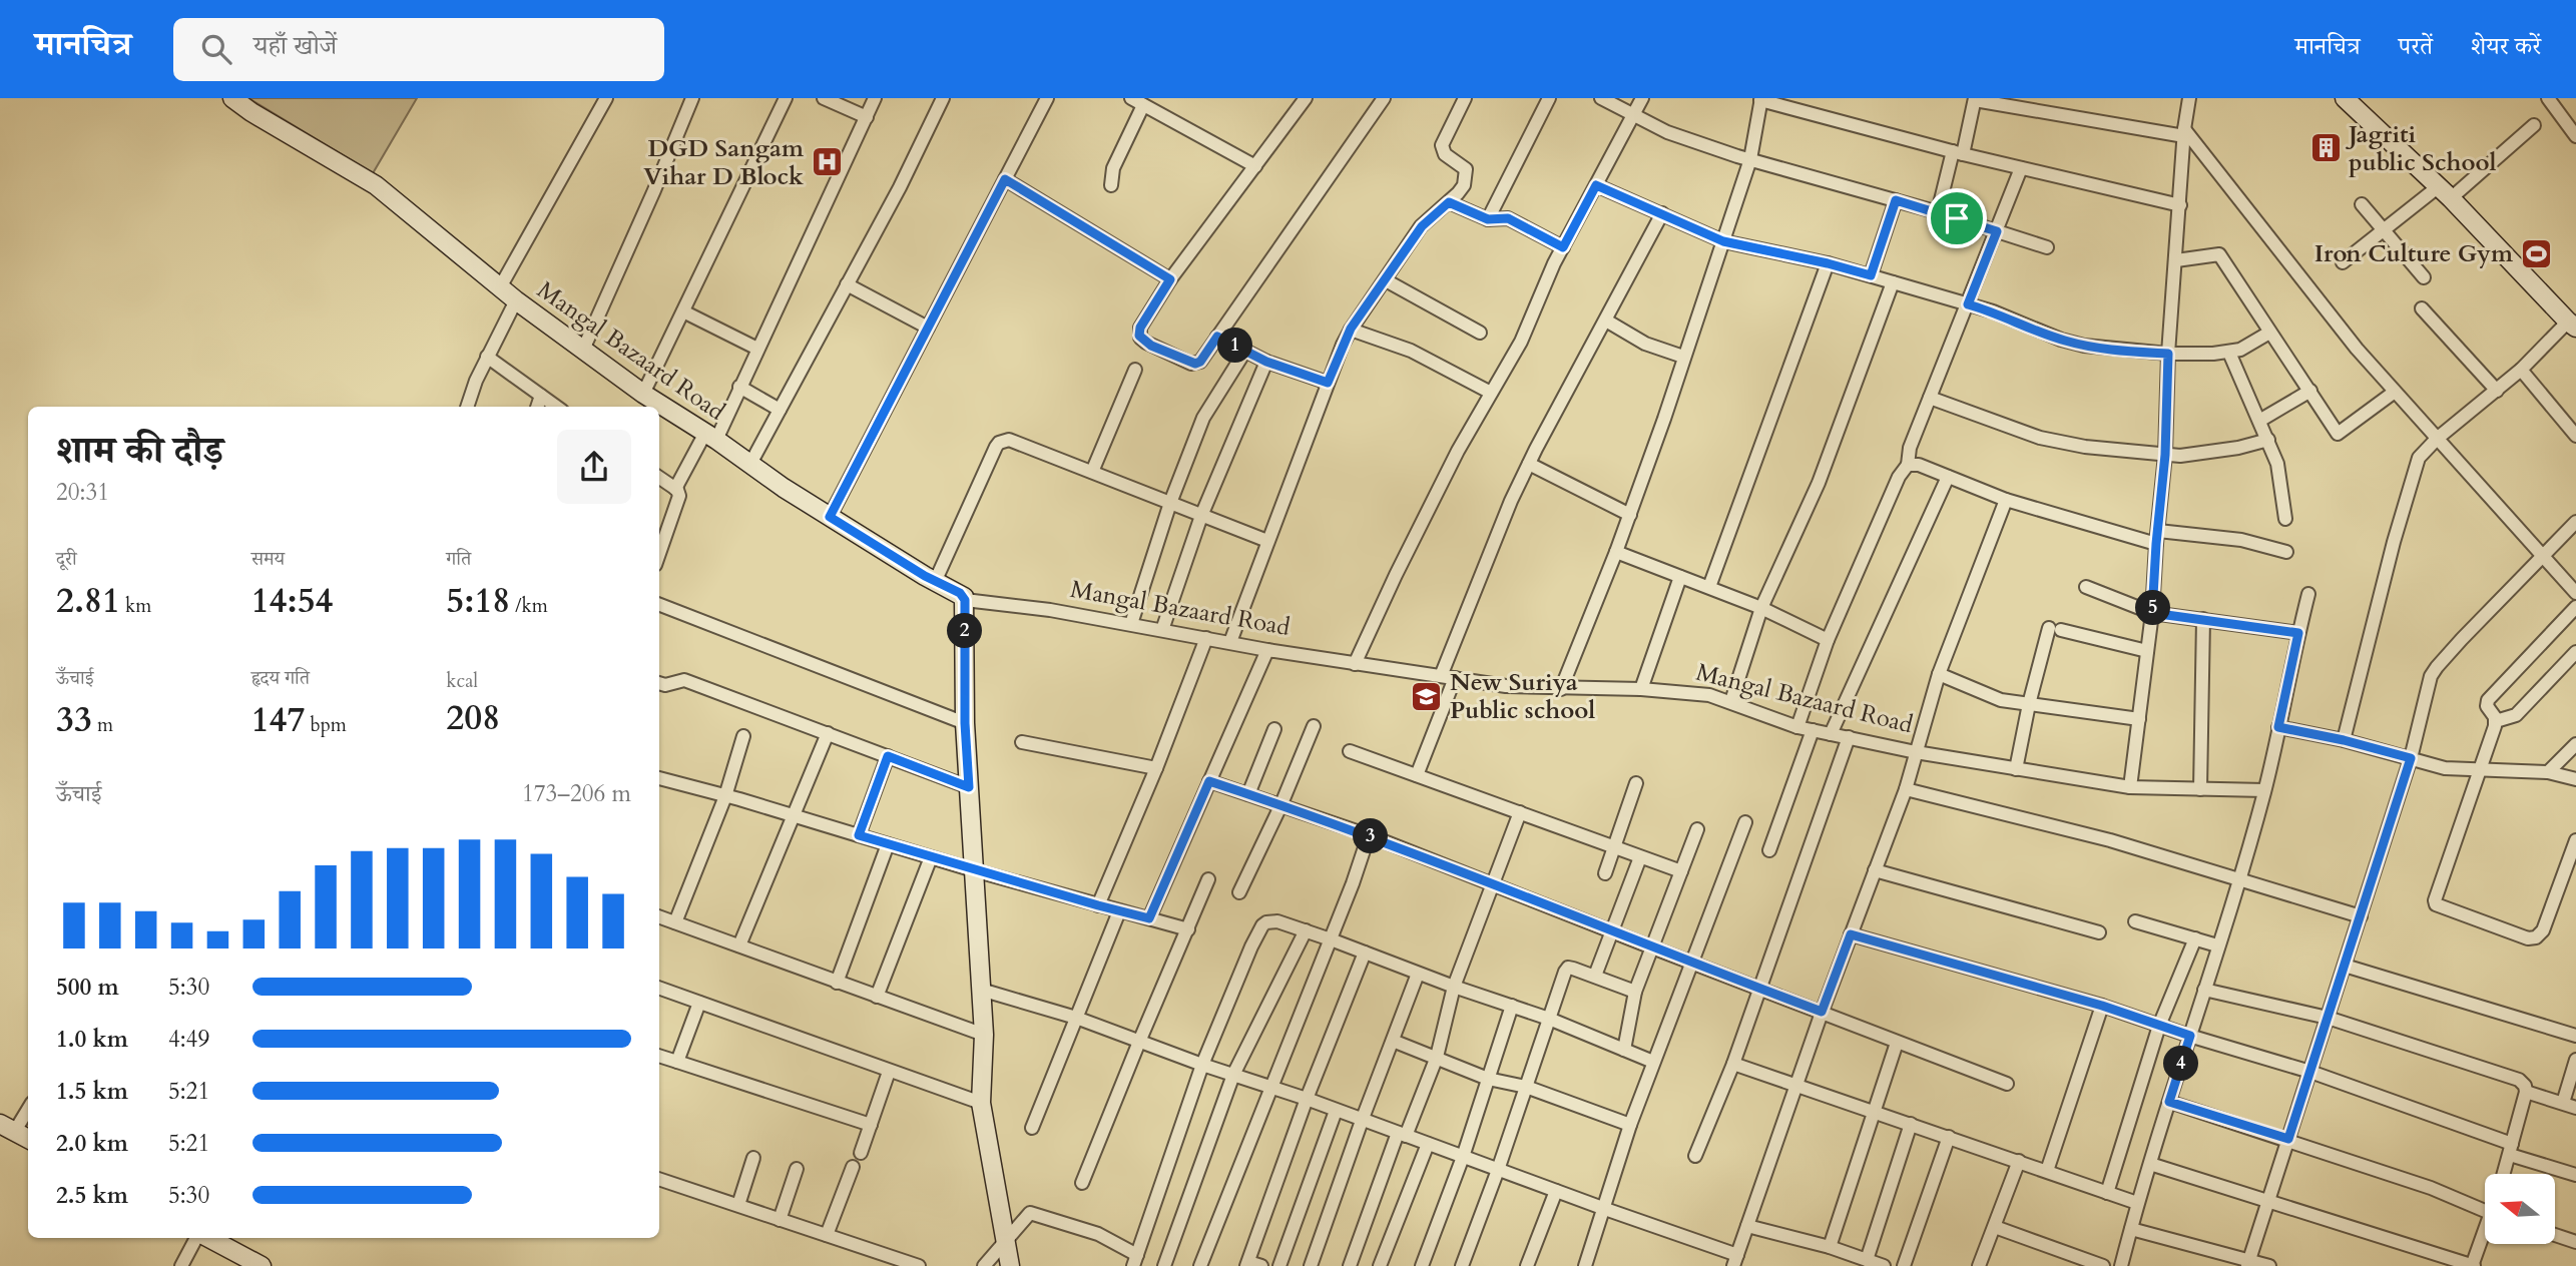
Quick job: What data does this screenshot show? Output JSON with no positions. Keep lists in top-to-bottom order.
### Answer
{
  "streets": {
    "street": ["Mangal Bazaard Road"]
  },
  "places": {
    "building": ["Jagriti public School"],
    "hospital": ["DGD Sangam Vihar D Block"],
    "sports": ["Iron Culture Gym"],
    "school or university": ["New Suriya Public school"]
  },
  "north": "left",
  "page": {
    "header": "मानचित्र",
    "search": "यहाँ खोजें",
    "nav": ["मानचित्र", "परतें", "शेयर करें"],
    "pins": [
      "1",
      "5",
      "2",
      "3",
      "4"
    ],
    "heading": ["शाम की दौड़", "20:31"],
    "stats": [
      ["दूरी", "2.81 km"],
      ["समय", "14:54"],
      ["गति", "5:18 /km"],
      ["ऊँचाई", "33 m"],
      ["हृदय गति", "147 bpm"],
      ["kcal", "208"]
    ],
    "chart": ["ऊँचाई", "173–206 m"],
    "list": [
      {
        "name": "500 m",
        "note": "5:30"
      },
      {
        "name": "1.0 km",
        "note": "4:49"
      },
      {
        "name": "1.5 km",
        "note": "5:21"
      },
      {
        "name": "2.0 km",
        "note": "5:21"
      },
      {
        "name": "2.5 km",
        "note": "5:30"
      }
    ]
  }
}
